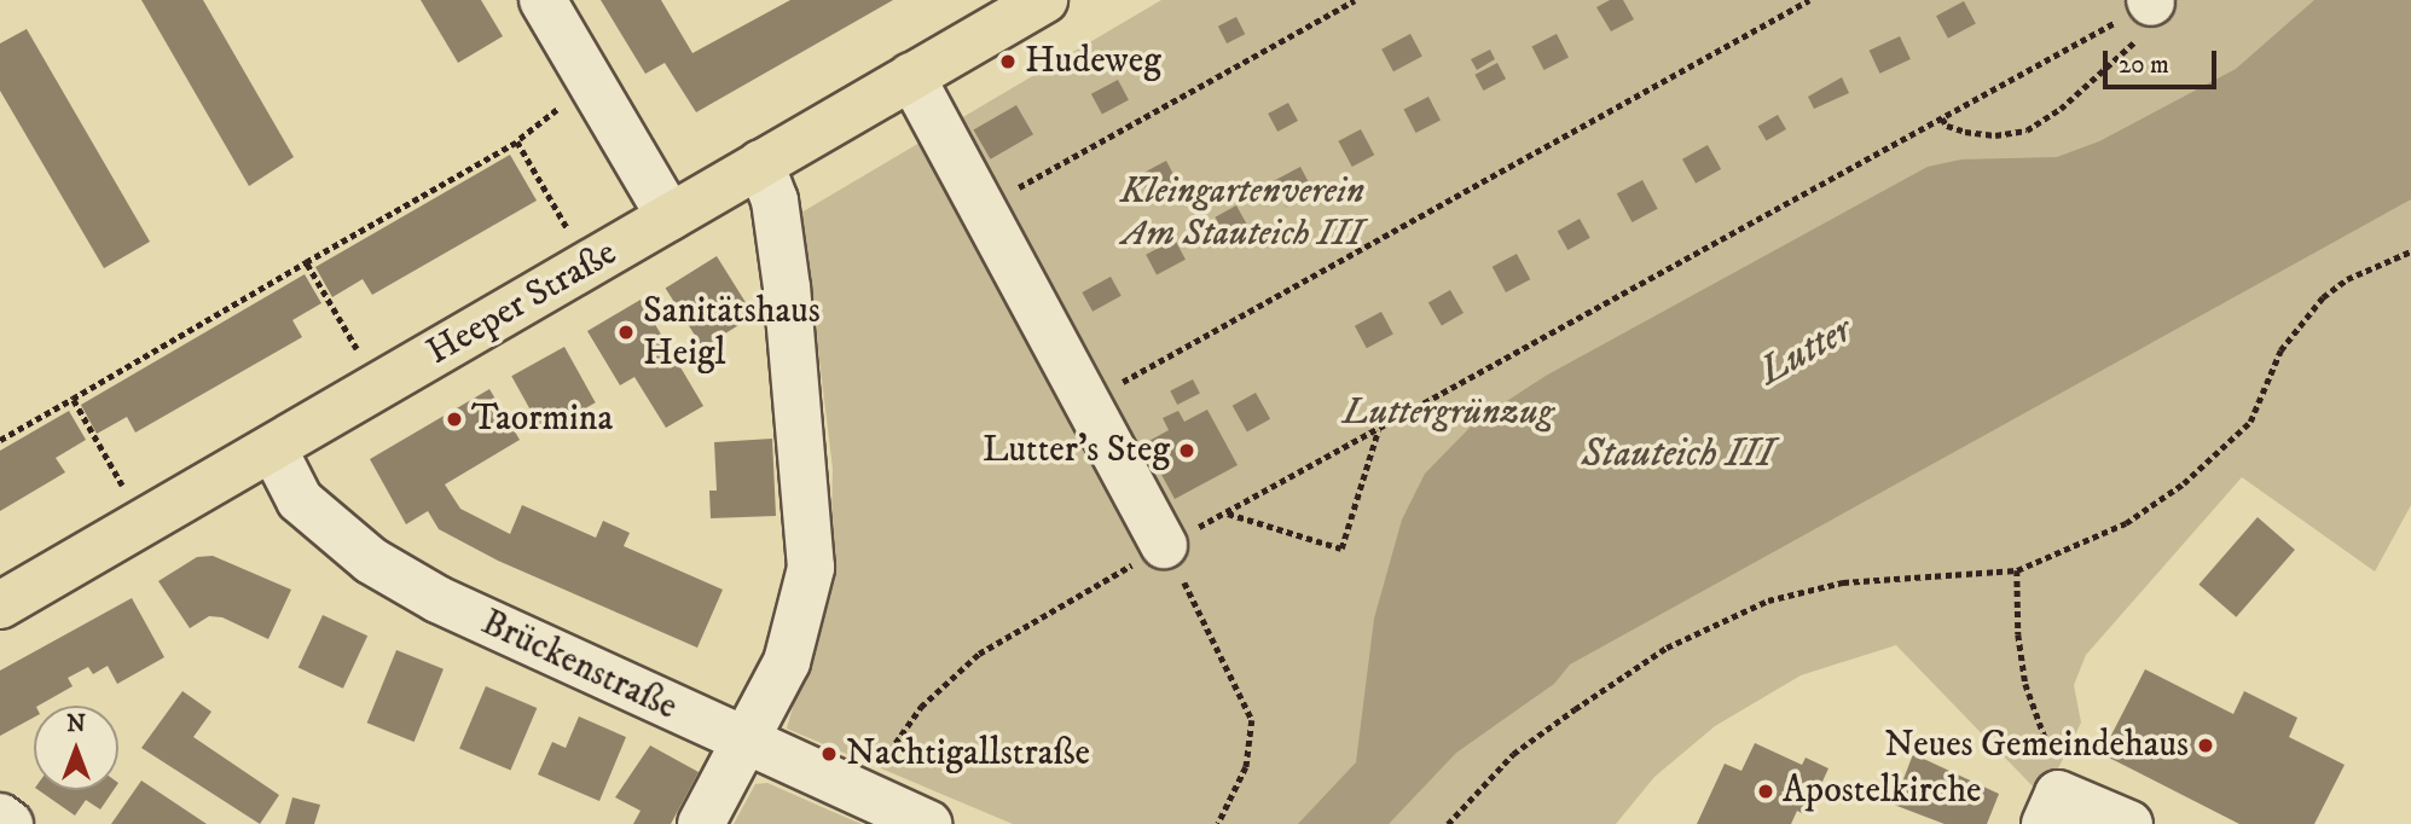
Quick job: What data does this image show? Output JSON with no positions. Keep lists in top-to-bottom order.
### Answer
{
  "streets": {
    "main road": ["Heeper Straße"],
    "street": ["Brückenstraße"]
  },
  "crossings": [
    ["Heeper Straße", "Brückenstraße"]
  ],
  "water": ["Lutter", "Stauteich III"],
  "parks": ["Kleingartenverein Am Stauteich III", "Luttergrünzug"],
  "places": [
    "Hudeweg",
    "Sanitätshaus Heigl",
    "Taormina",
    "Lutter's Steg",
    "Neues Gemeindehaus",
    "Nachtigallstraße",
    "Apostelkirche"
  ],
  "scale_bar": "20 m",
  "north": "top"
}
